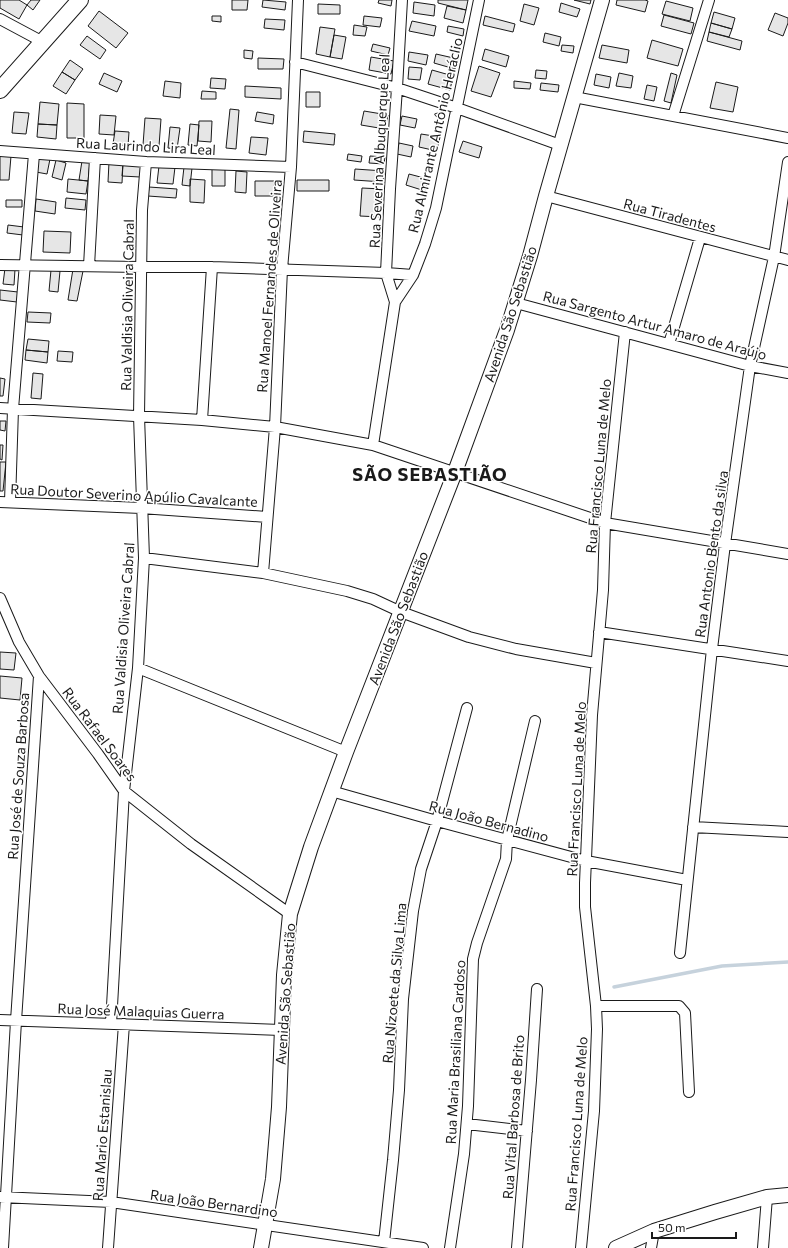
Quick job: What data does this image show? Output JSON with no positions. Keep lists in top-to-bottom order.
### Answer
{
  "streets": {
    "main road": ["Avenida São Sebastião"],
    "street": [
      "Rua Almirante Antônio Heráclio",
      "Rua Laurindo Lira Leal",
      "Rua Severina Albuquerque Leal",
      "Rua Tiradentes",
      "Rua Manoel Fernandes de Oliveira",
      "Rua Valdisia Oliveira Cabral",
      "Rua Sargento Artur Amaro de Araújo",
      "Rua Francisco Luna de Melo",
      "Rua Doutor Severino Apúlio Cavalcante",
      "Rua Antonio Bento da silva",
      "Rua Rafael Soares",
      "Rua José de Souza Barbosa",
      "Rua João Bernadino",
      "Rua Nizoete da Silva Lima",
      "Rua José Malaquias Guerra",
      "Rua Maria Brasiliana Cardoso",
      "Rua Vital Barbosa de Brito",
      "Rua Mario Estanislau",
      "Rua João Bernardino"
    ]
  },
  "crossings": [
    ["Rua Almirante Antônio Heráclio", "Rua Severina Albuquerque Leal"],
    ["Rua Laurindo Lira Leal", "Rua Manoel Fernandes de Oliveira"],
    ["Rua Laurindo Lira Leal", "Rua Valdisia Oliveira Cabral"],
    ["Rua Tiradentes", "Avenida São Sebastião"],
    ["Rua Tiradentes", "Rua Antonio Bento da silva"],
    ["Rua Manoel Fernandes de Oliveira", "Rua Doutor Severino Apúlio Cavalcante"],
    ["Rua Valdisia Oliveira Cabral", "Rua Doutor Severino Apúlio Cavalcante"],
    ["Rua Valdisia Oliveira Cabral", "Rua Rafael Soares"],
    ["Rua Valdisia Oliveira Cabral", "Rua José Malaquias Guerra"],
    ["Avenida São Sebastião", "Rua Sargento Artur Amaro de Araújo"],
    ["Avenida São Sebastião", "Rua Rafael Soares"],
    ["Avenida São Sebastião", "Rua João Bernadino"],
    ["Avenida São Sebastião", "Rua José Malaquias Guerra"],
    ["Avenida São Sebastião", "Rua João Bernardino"],
    ["Rua Sargento Artur Amaro de Araújo", "Rua Francisco Luna de Melo"],
    ["Rua Sargento Artur Amaro de Araújo", "Rua Antonio Bento da silva"],
    ["Rua Francisco Luna de Melo", "Rua João Bernadino"],
    ["Rua Antonio Bento da silva", "Rua João Bernadino"],
    ["Rua Rafael Soares", "Rua José de Souza Barbosa"],
    ["Rua José de Souza Barbosa", "Rua José Malaquias Guerra"],
    ["Rua José de Souza Barbosa", "Rua João Bernardino"],
    ["Rua João Bernadino", "Rua Nizoete da Silva Lima"],
    ["Rua João Bernadino", "Rua Maria Brasiliana Cardoso"],
    ["Rua Nizoete da Silva Lima", "Rua João Bernardino"],
    ["Rua José Malaquias Guerra", "Rua Mario Estanislau"],
    ["Rua Mario Estanislau", "Rua João Bernardino"]
  ],
  "districts": ["SÃO SEBASTIÃO"],
  "scale_bar": "50 m"
}
